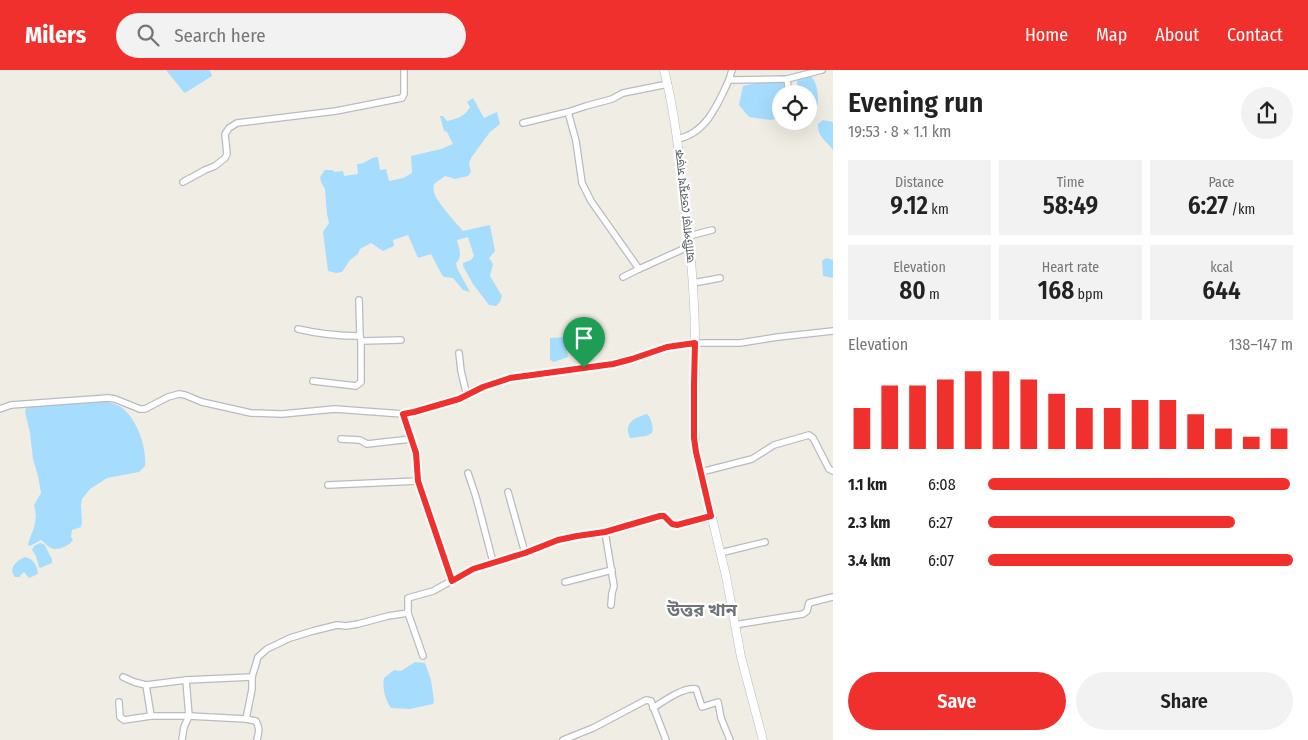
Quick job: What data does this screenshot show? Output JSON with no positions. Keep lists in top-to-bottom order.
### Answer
{
  "streets": {
    "main road": ["আটিপাড়া তেরমুখ সড়ক"]
  },
  "districts": ["উত্তর খান"],
  "page": {
    "header": "Milers",
    "search": "Search here",
    "nav": [
      "Home",
      "Map",
      "About",
      "Contact"
    ],
    "heading": ["Evening run", "19:53 · 8 × 1.1 km"],
    "stats": [
      ["Distance", "9.12 km"],
      ["Time", "58:49"],
      ["Pace", "6:27 /km"],
      ["Elevation", "80 m"],
      ["Heart rate", "168 bpm"],
      ["kcal", "644"]
    ],
    "chart": ["Elevation", "138–147 m"],
    "list": [
      {
        "name": "1.1 km",
        "note": "6:08"
      },
      {
        "name": "2.3 km",
        "note": "6:27"
      },
      {
        "name": "3.4 km",
        "note": "6:07"
      }
    ],
    "buttons": ["Save", "Share"]
  }
}
